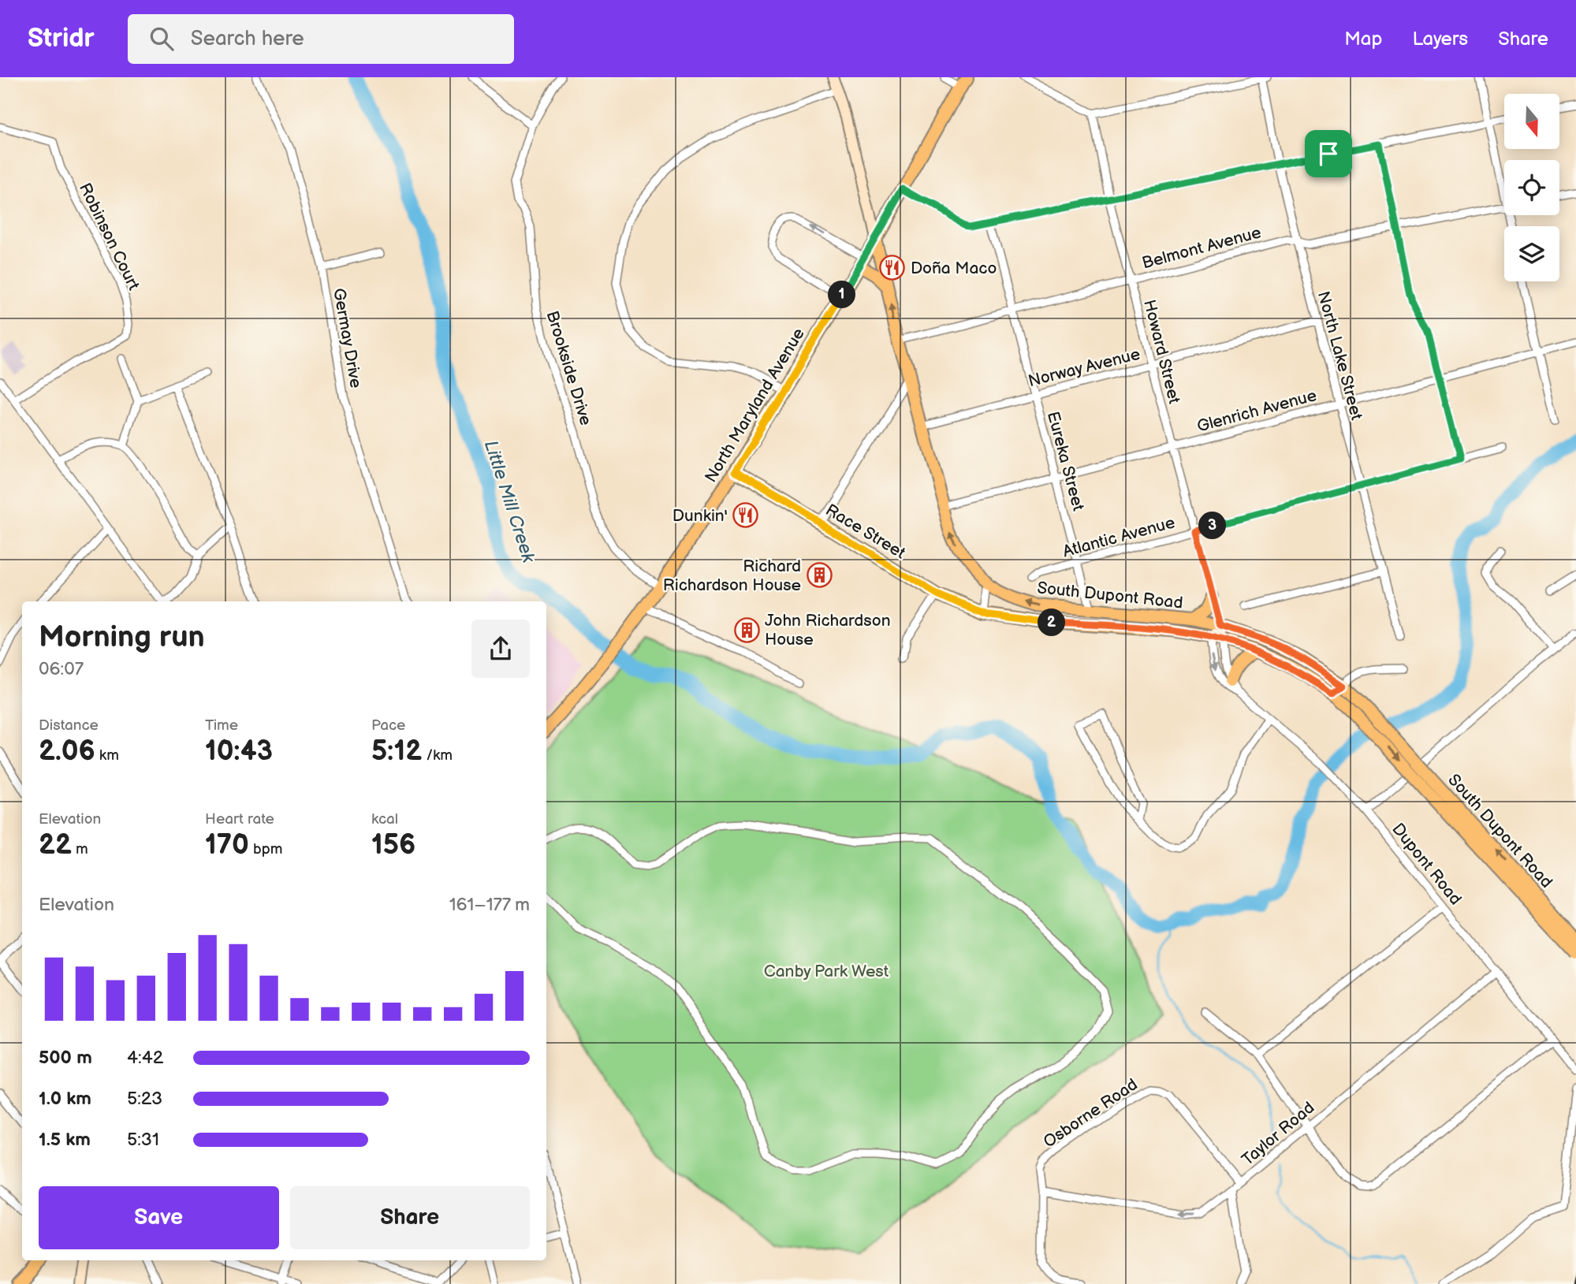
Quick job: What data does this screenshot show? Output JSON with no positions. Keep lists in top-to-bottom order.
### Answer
{
  "streets": {
    "main road": ["North Maryland Avenue", "Race Street", "South Dupont Road"],
    "street": [
      "Robinson Court",
      "Belmont Avenue",
      "Germay Drive",
      "Howard Street",
      "North Lake Street",
      "Norway Avenue",
      "Brookside Drive",
      "Glenrich Avenue",
      "Eureka Street",
      "Atlantic Avenue",
      "Dupont Road",
      "Osborne Road",
      "Taylor Road"
    ]
  },
  "crossings": [
    ["Belmont Avenue", "Howard Street"],
    ["Belmont Avenue", "North Lake Street"],
    ["Belmont Avenue", "Eureka Street"],
    ["Belmont Avenue", "South Dupont Road"],
    ["Howard Street", "Norway Avenue"],
    ["Howard Street", "Glenrich Avenue"],
    ["Howard Street", "Atlantic Avenue"],
    ["Howard Street", "South Dupont Road"],
    ["Howard Street", "Dupont Road"],
    ["North Lake Street", "Norway Avenue"],
    ["North Lake Street", "Glenrich Avenue"],
    ["North Lake Street", "Atlantic Avenue"],
    ["Norway Avenue", "Eureka Street"],
    ["Norway Avenue", "South Dupont Road"],
    ["Brookside Drive", "North Maryland Avenue"],
    ["North Maryland Avenue", "Race Street"],
    ["North Maryland Avenue", "South Dupont Road"],
    ["Glenrich Avenue", "Eureka Street"],
    ["Glenrich Avenue", "South Dupont Road"],
    ["Eureka Street", "Atlantic Avenue"],
    ["Eureka Street", "South Dupont Road"],
    ["Race Street", "South Dupont Road"],
    ["South Dupont Road", "Dupont Road"],
    ["Dupont Road", "Taylor Road"],
    ["Osborne Road", "Taylor Road"]
  ],
  "one_way": ["Taylor Road"],
  "water": ["Little Mill Creek"],
  "parks": ["Canby Park West"],
  "places": {
    "restaurant": ["Doña Maco", "Dunkin'"],
    "building": ["Richard Richardson House", "John Richardson House"]
  },
  "north": "bottom",
  "page": {
    "header": "Stridr",
    "search": "Search here",
    "nav": ["Map", "Layers", "Share"],
    "pins": ["1", "3", "2"],
    "heading": ["Morning run", "06:07"],
    "stats": [
      ["Distance", "2.06 km"],
      ["Time", "10:43"],
      ["Pace", "5:12 /km"],
      ["Elevation", "22 m"],
      ["Heart rate", "170 bpm"],
      ["kcal", "156"]
    ],
    "chart": ["Elevation", "161–177 m"],
    "list": [
      {
        "name": "500 m",
        "note": "4:42"
      },
      {
        "name": "1.0 km",
        "note": "5:23"
      },
      {
        "name": "1.5 km",
        "note": "5:31"
      }
    ],
    "buttons": ["Save", "Share"]
  }
}
